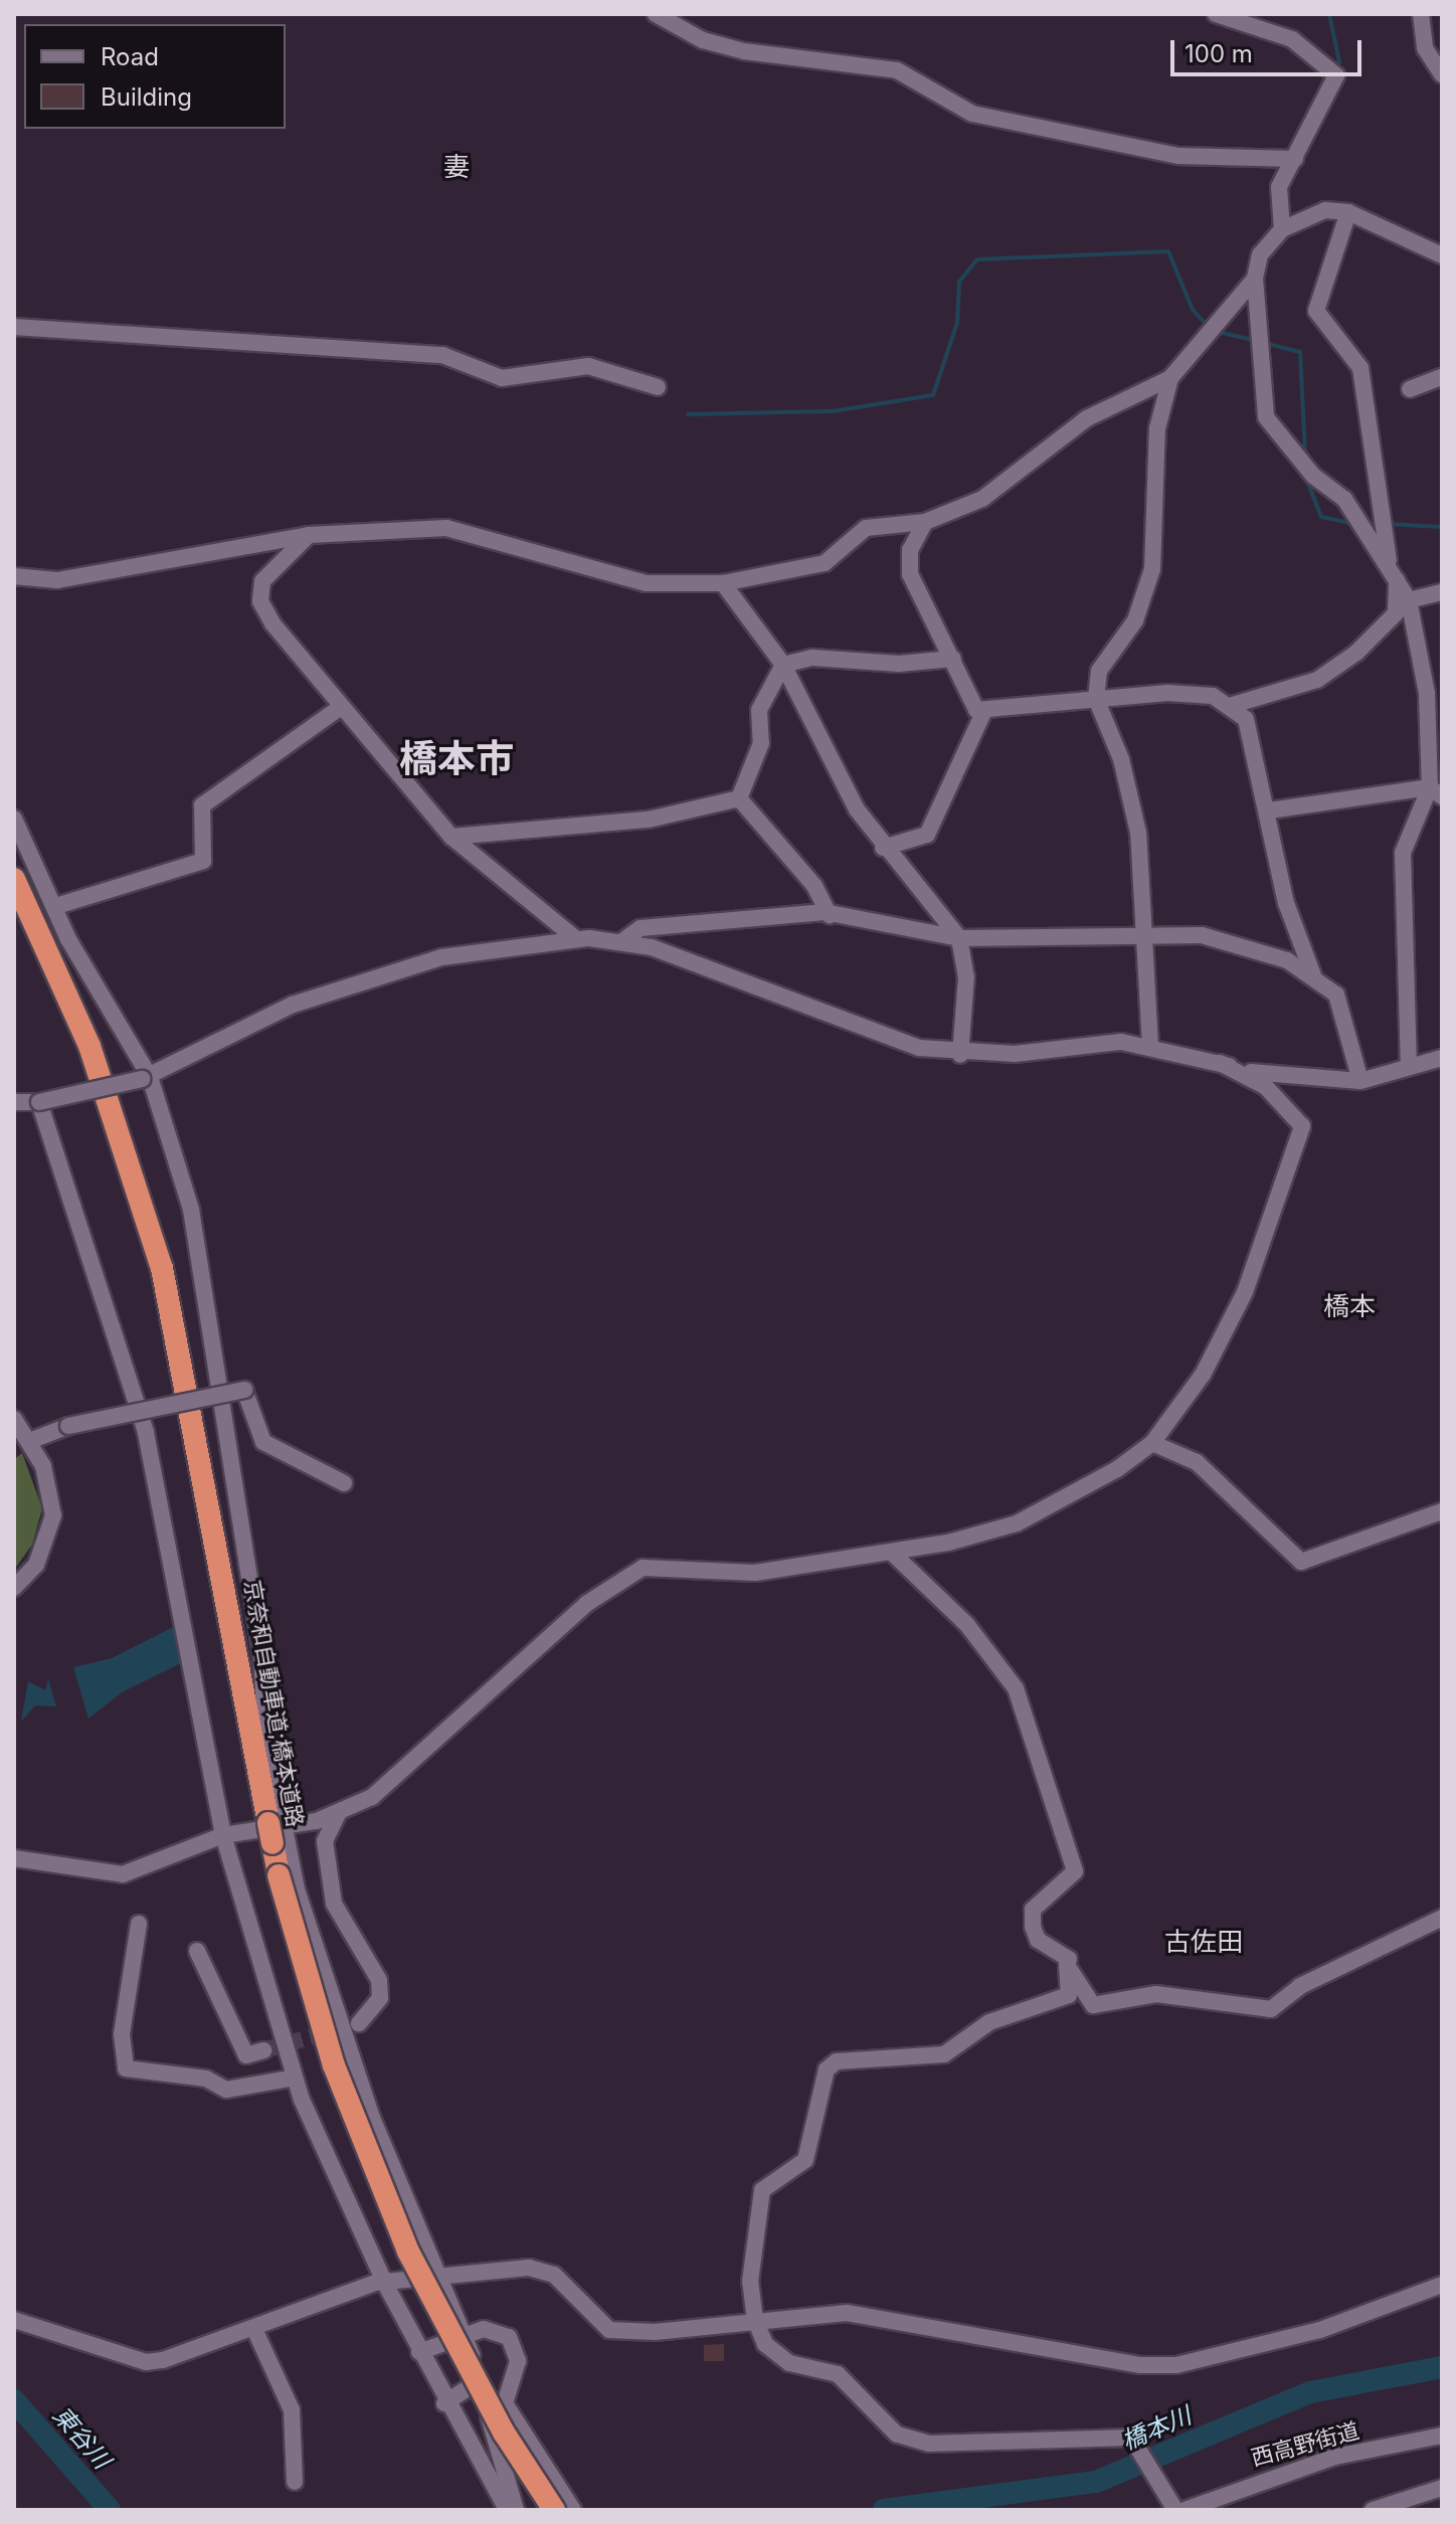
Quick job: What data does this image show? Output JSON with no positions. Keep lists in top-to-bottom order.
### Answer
{
  "streets": {
    "highway": ["京奈和自動車道;橋本道路"],
    "street": ["西高野街道"]
  },
  "districts": [
    "妻",
    "橋本市",
    "橋本",
    "古佐田"
  ],
  "water": ["橋本川", "東谷川"],
  "legend": ["Road", "Building"],
  "scale_bar": "100 m"
}
